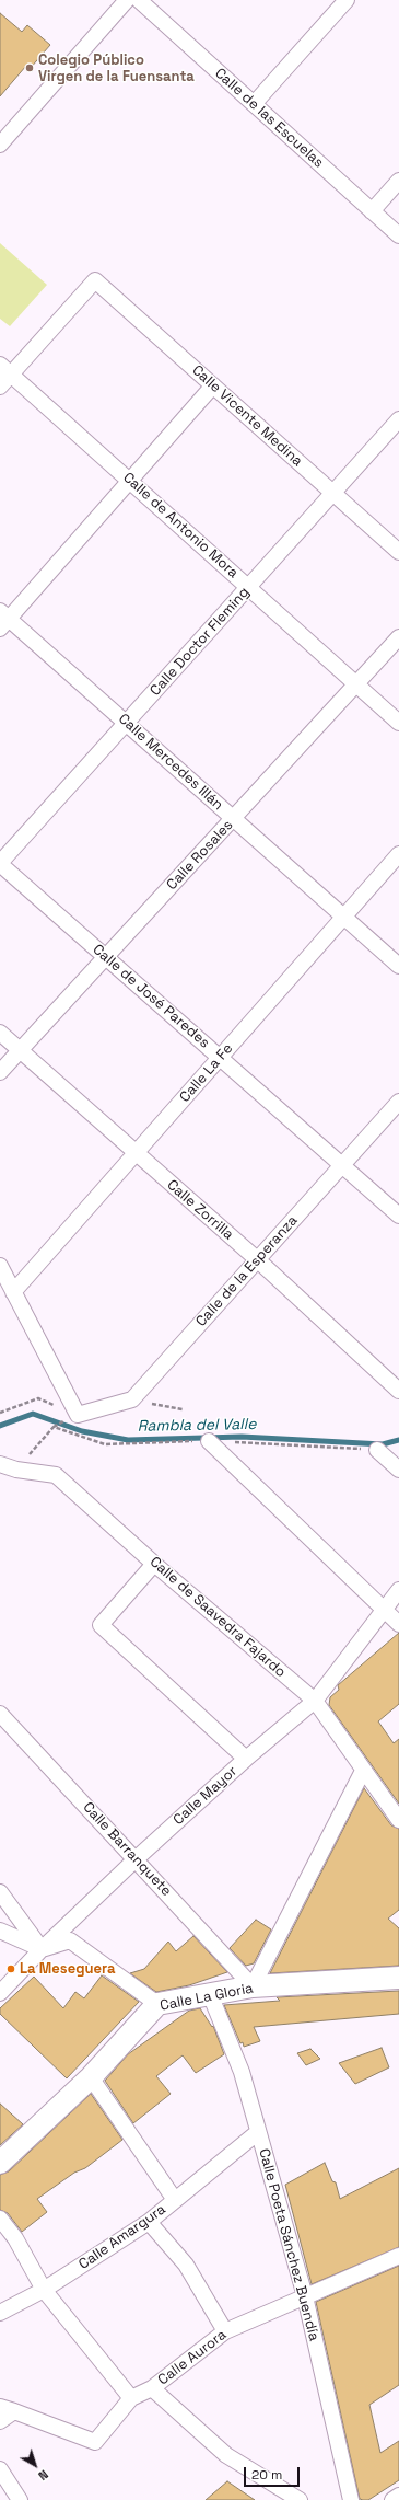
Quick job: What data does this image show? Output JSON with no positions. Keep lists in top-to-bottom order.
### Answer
{
  "streets": {
    "main road": ["Calle La Gloria"],
    "street": [
      "Calle de las Escuelas",
      "Calle Vicente Medina",
      "Calle de Antonio Mora",
      "Calle Doctor Fleming",
      "Calle Mercedes Illán",
      "Calle Rosales",
      "Calle de José Paredes",
      "Calle La Fe",
      "Calle Zorrilla",
      "Calle de la Esperanza",
      "Calle de Saavedra Fajardo",
      "Calle Mayor",
      "Calle Barranquete",
      "Calle Amargura",
      "Calle Poeta Sánchez Buendía",
      "Calle Aurora"
    ]
  },
  "crossings": [
    ["Calle Vicente Medina", "Calle de Antonio Mora"],
    ["Calle Vicente Medina", "Calle Doctor Fleming"],
    ["Calle de Antonio Mora", "Calle Doctor Fleming"],
    ["Calle de Antonio Mora", "Calle Rosales"],
    ["Calle Doctor Fleming", "Calle Mercedes Illán"],
    ["Calle Doctor Fleming", "Calle de José Paredes"],
    ["Calle Mercedes Illán", "Calle Rosales"],
    ["Calle Mercedes Illán", "Calle La Fe"],
    ["Calle Rosales", "Calle de José Paredes"],
    ["Calle Rosales", "Calle Zorrilla"],
    ["Calle de José Paredes", "Calle La Fe"],
    ["Calle de José Paredes", "Calle de la Esperanza"],
    ["Calle La Fe", "Calle Zorrilla"],
    ["Calle Zorrilla", "Calle de la Esperanza"],
    ["Calle de Saavedra Fajardo", "Calle Mayor"],
    ["Calle Mayor", "Calle Barranquete"],
    ["Calle Barranquete", "Calle La Gloria"],
    ["Calle La Gloria", "Calle Poeta Sánchez Buendía"],
    ["Calle Amargura", "Calle Poeta Sánchez Buendía"],
    ["Calle Poeta Sánchez Buendía", "Calle Aurora"]
  ],
  "water": ["Rambla del Valle"],
  "places": ["Colegio Público Virgen de la Fuensanta", "La Meseguera"],
  "scale_bar": "20 m",
  "north": "bottom right"
}
